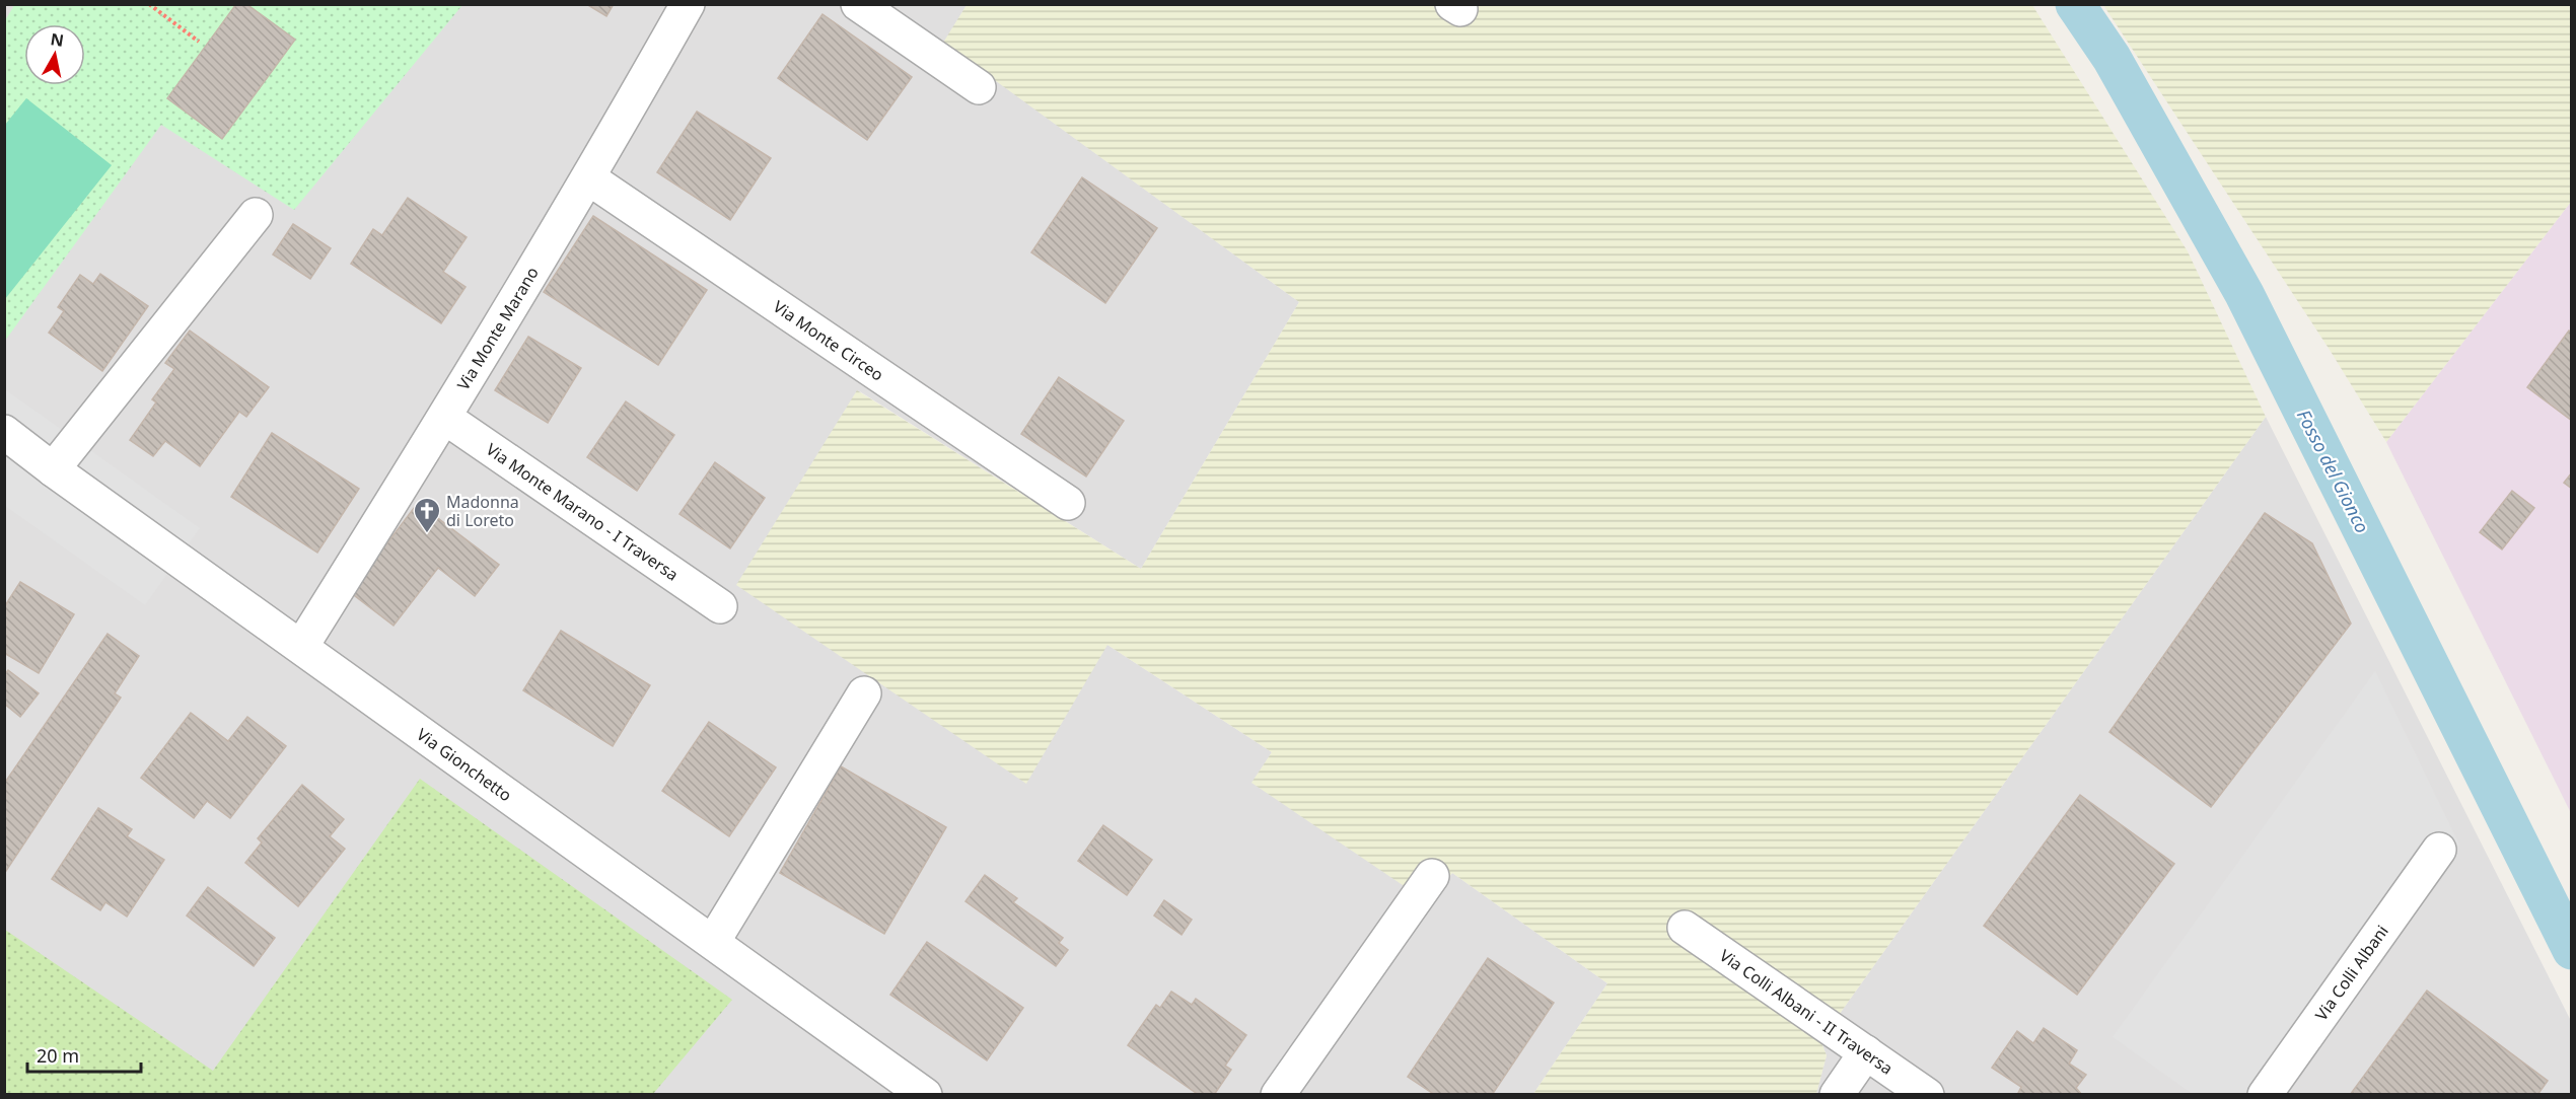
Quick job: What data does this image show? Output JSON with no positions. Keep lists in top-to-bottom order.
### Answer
{
  "streets": {
    "street": [
      "Via Monte Marano",
      "Via Monte Circeo",
      "Via Monte Marano - I Traversa",
      "Via Gionchetto",
      "Via Colli Albani",
      "Via Colli Albani - II Traversa"
    ]
  },
  "crossings": [
    ["Via Monte Marano", "Via Monte Circeo"],
    ["Via Monte Marano", "Via Monte Marano - I Traversa"],
    ["Via Monte Marano", "Via Gionchetto"]
  ],
  "water": ["Fosso del Gionco"],
  "places": {
    "church": ["Madonna di Loreto"]
  },
  "scale_bar": "20 m",
  "north": "top"
}
